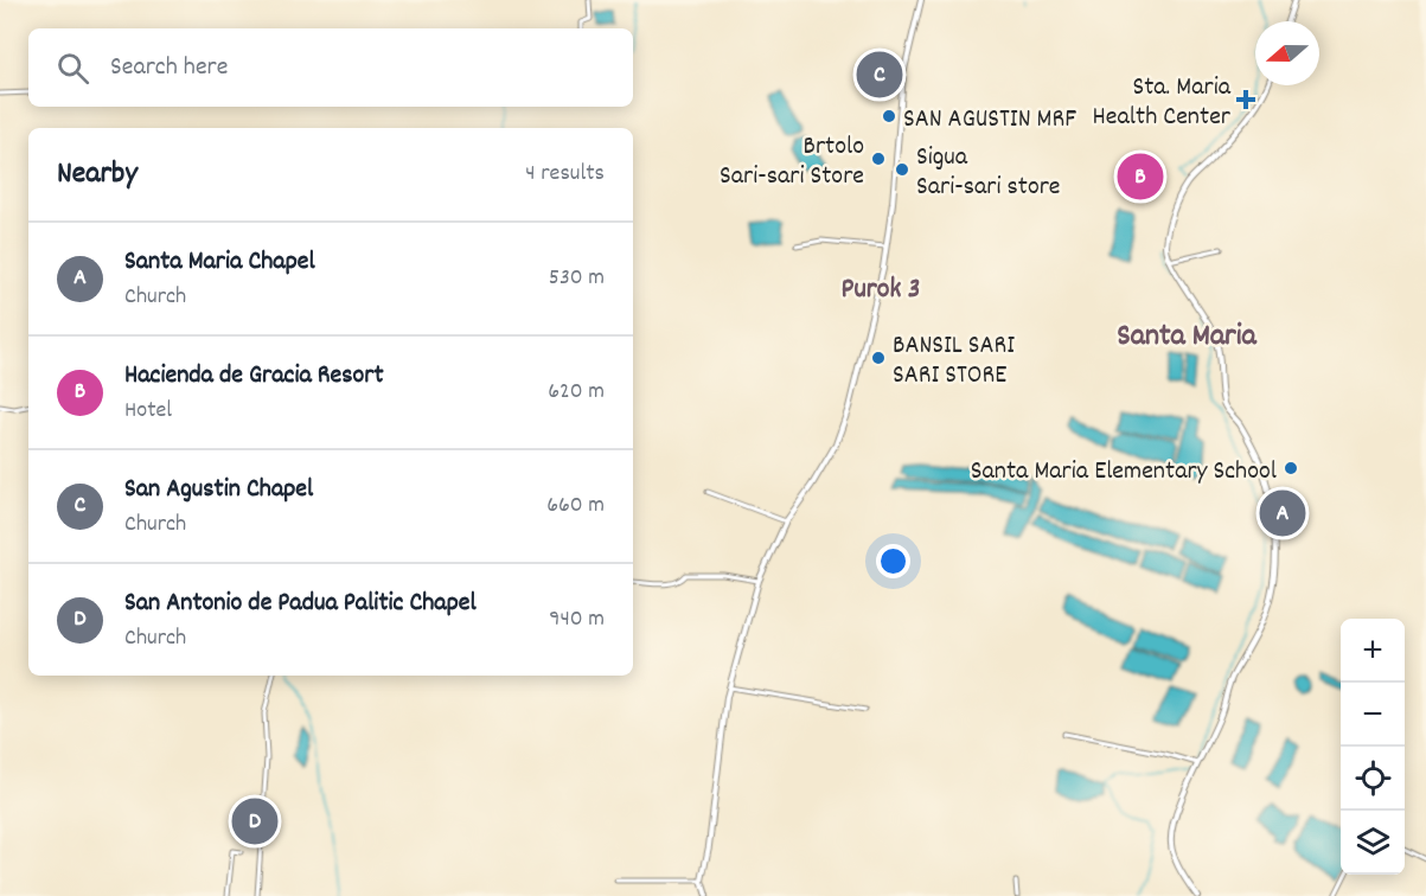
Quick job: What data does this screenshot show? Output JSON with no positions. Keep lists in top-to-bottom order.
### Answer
{
  "districts": ["Purok 3", "Santa Maria"],
  "places": {
    "health": ["Sta. Maria Health Center"],
    "other": [
      "SAN AGUSTIN MRF",
      "Brtolo Sari-sari Store",
      "Sigua Sari-sari store",
      "BANSIL SARI SARI STORE",
      "Santa Maria Elementary School"
    ]
  },
  "north": "left",
  "page": {
    "search": "Search here",
    "pins": [
      "C",
      "B",
      "A",
      "D"
    ],
    "heading": ["Nearby", "4 results"],
    "list": [
      {
        "mark": "A",
        "name": "Santa Maria Chapel",
        "note": "Church",
        "value": "530 m"
      },
      {
        "mark": "B",
        "name": "Hacienda de Gracia Resort",
        "note": "Hotel",
        "value": "620 m"
      },
      {
        "mark": "C",
        "name": "San Agustin Chapel",
        "note": "Church",
        "value": "660 m"
      },
      {
        "mark": "D",
        "name": "San Antonio de Padua Palitic Chapel",
        "note": "Church",
        "value": "940 m"
      }
    ],
    "map_buttons": ["+", "−"]
  }
}
